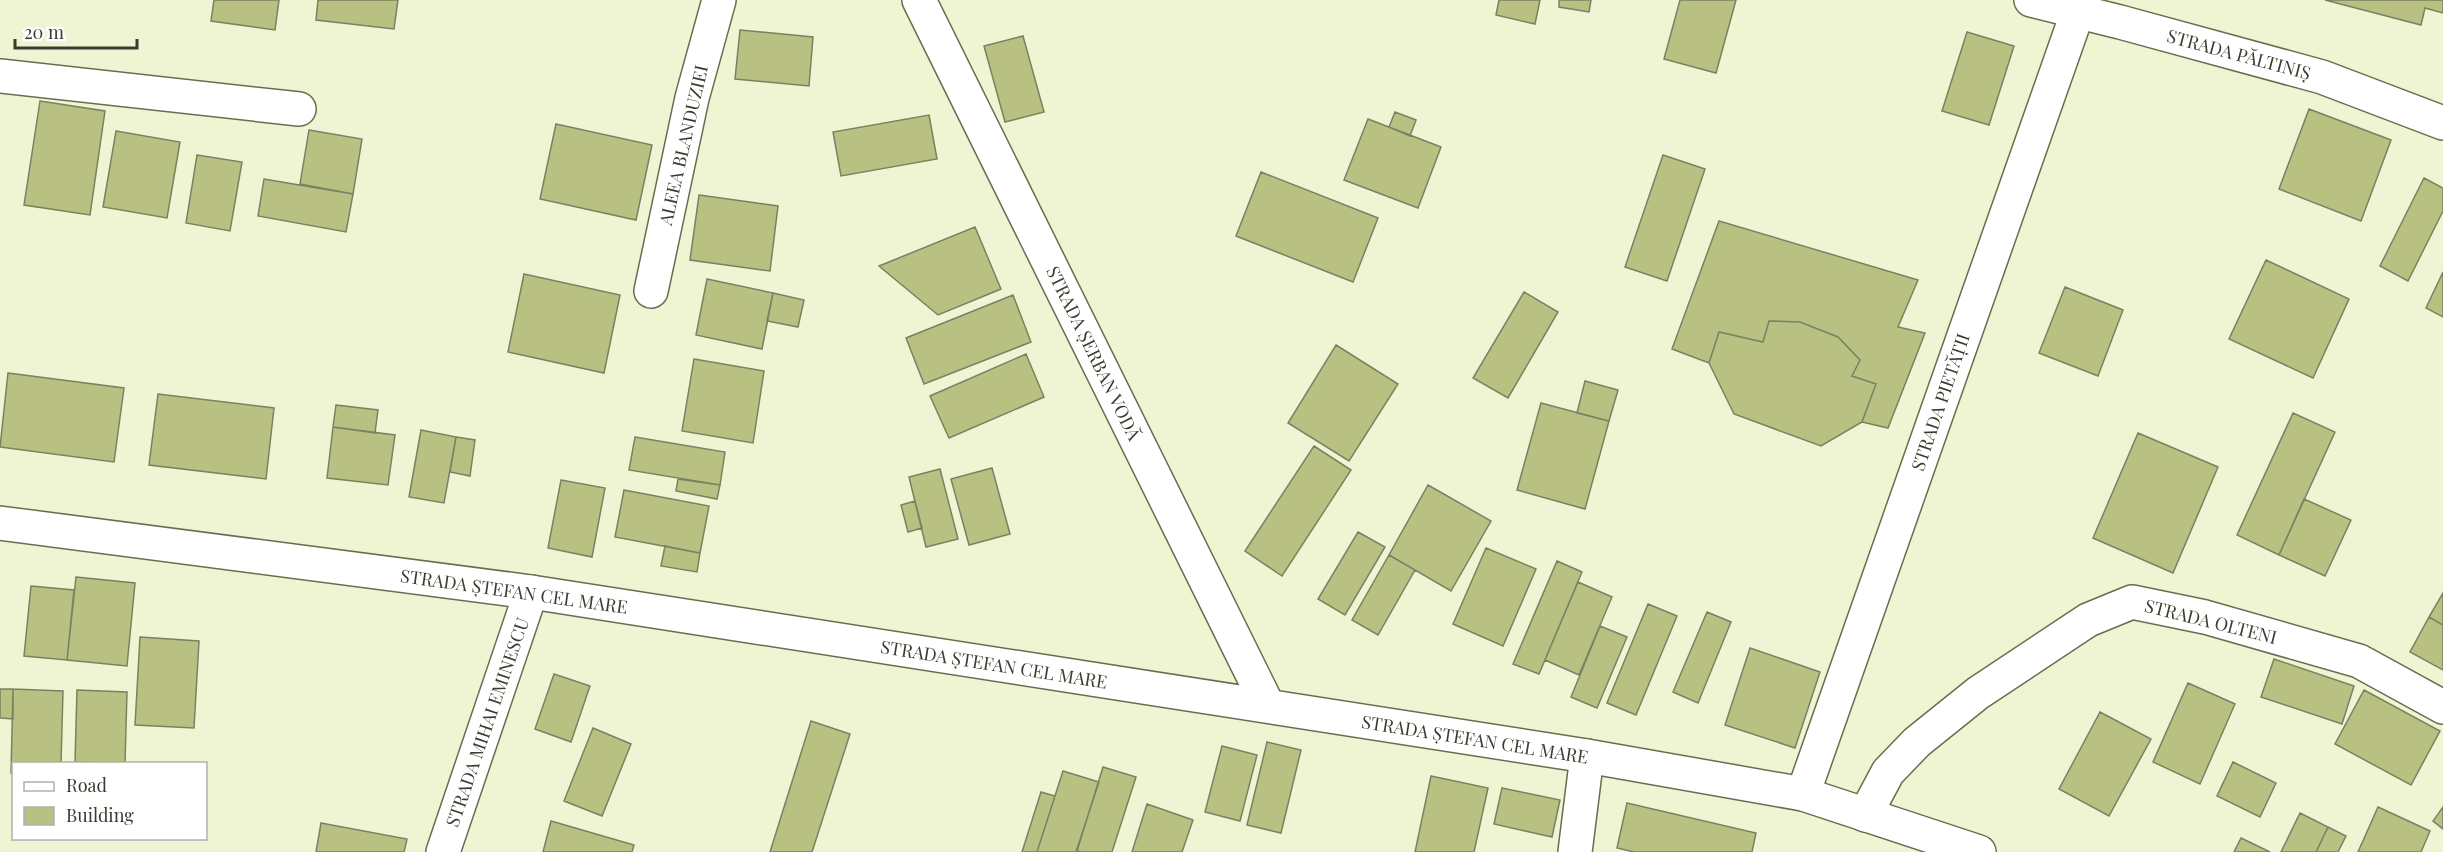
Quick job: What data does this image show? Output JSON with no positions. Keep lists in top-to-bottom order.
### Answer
{
  "streets": {
    "street": [
      "STRADA PĂLTINIȘ",
      "ALEEA BLANDUZIEI",
      "STRADA ȘERBAN VODĂ",
      "STRADA PIETĂȚII",
      "STRADA ȘTEFAN CEL MARE",
      "STRADA OLTENI",
      "STRADA MIHAI EMINESCU"
    ]
  },
  "crossings": [
    ["STRADA PĂLTINIȘ", "STRADA PIETĂȚII"],
    ["STRADA ȘERBAN VODĂ", "STRADA ȘTEFAN CEL MARE"],
    ["STRADA PIETĂȚII", "STRADA ȘTEFAN CEL MARE"],
    ["STRADA ȘTEFAN CEL MARE", "STRADA OLTENI"],
    ["STRADA ȘTEFAN CEL MARE", "STRADA MIHAI EMINESCU"]
  ],
  "legend": ["Road", "Building"],
  "scale_bar": "20 m"
}
